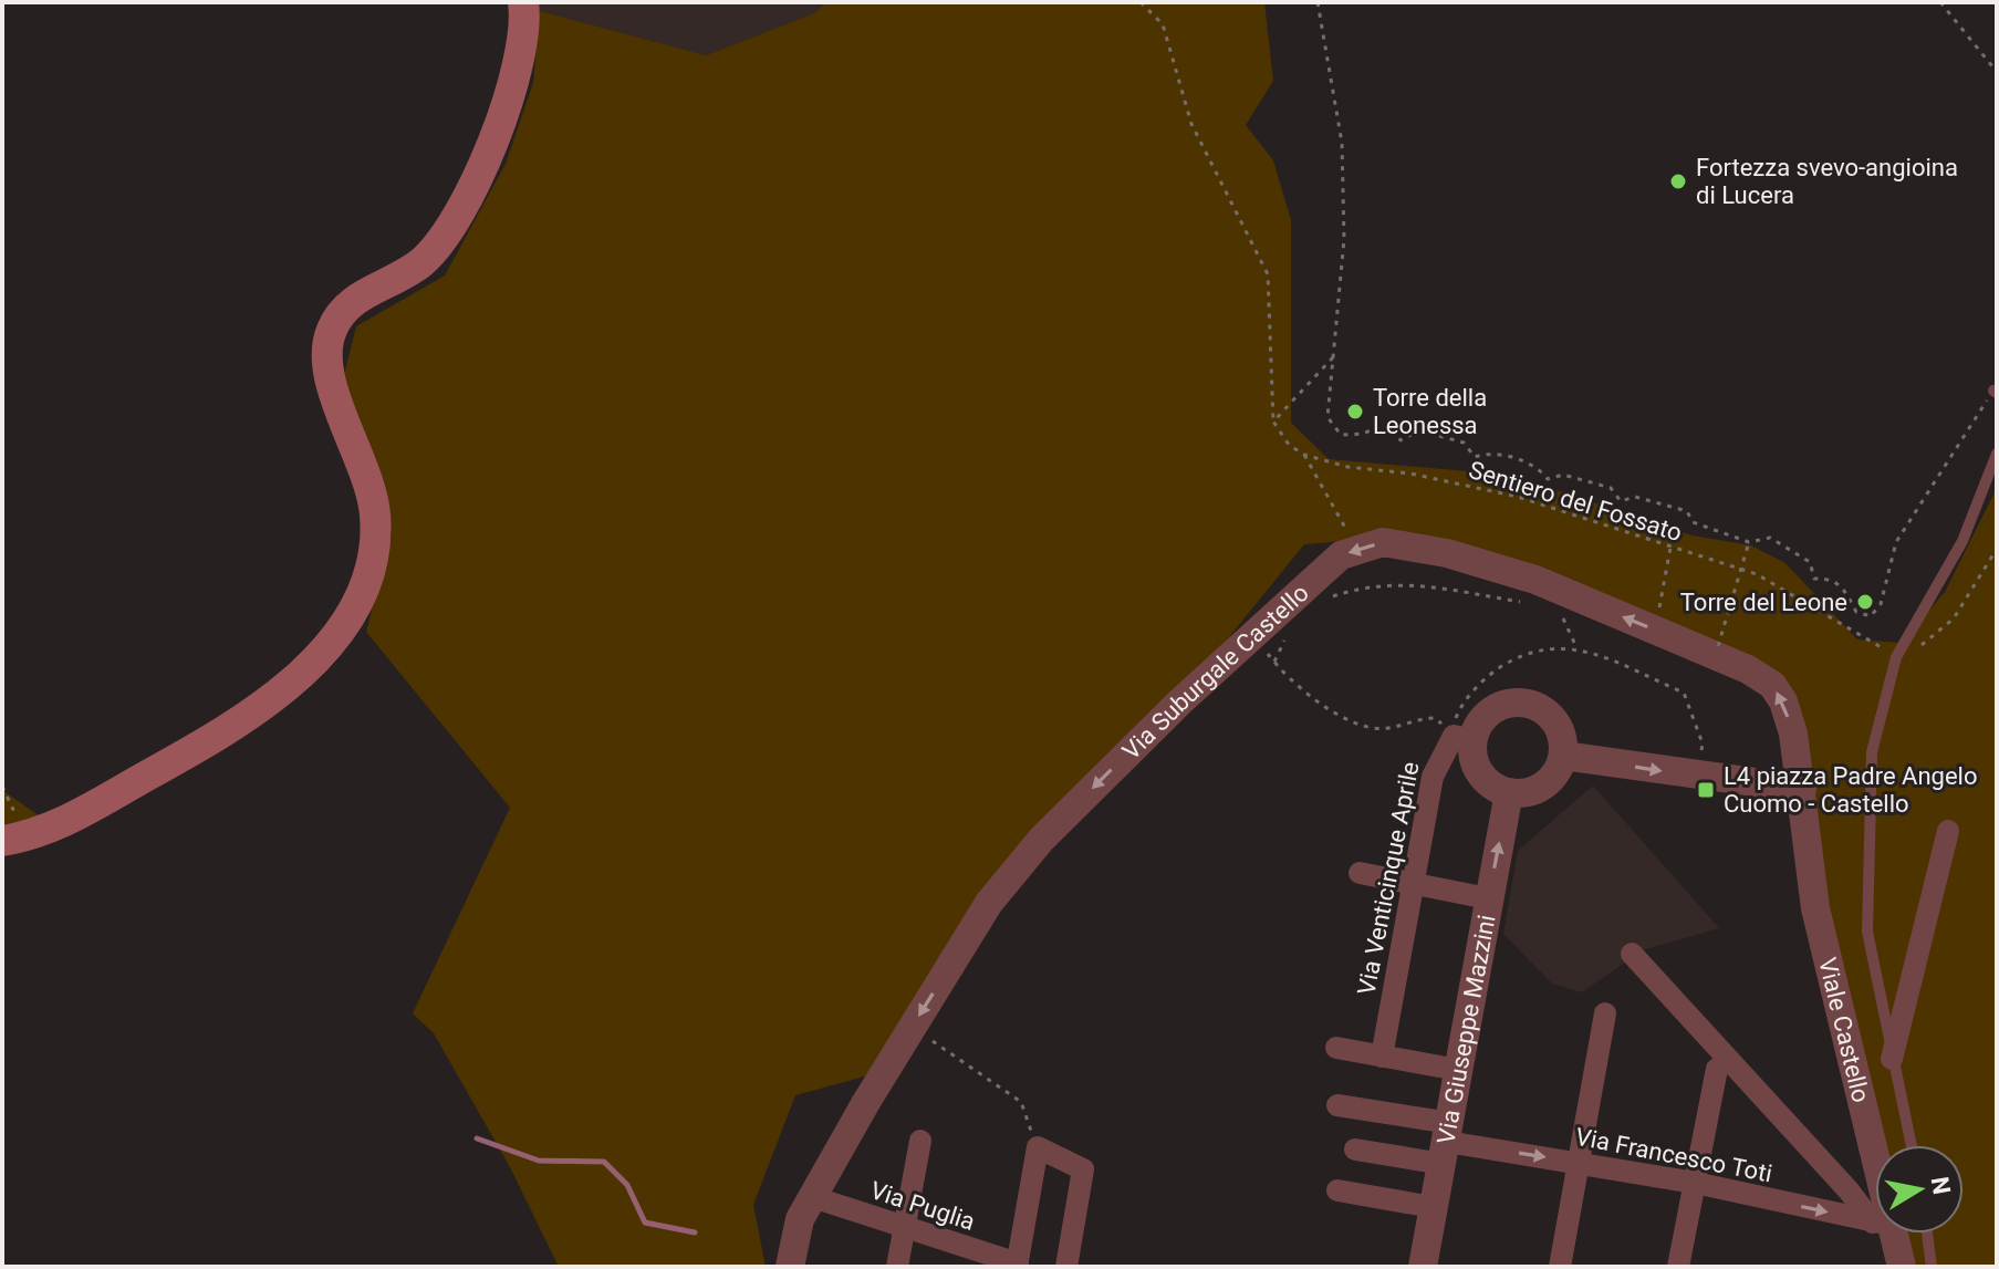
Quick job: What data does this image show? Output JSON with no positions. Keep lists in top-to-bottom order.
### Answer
{
  "streets": {
    "street": [
      "Via Suburgale Castello",
      "Via Venticinque Aprile",
      "Viale Castello",
      "Via Giuseppe Mazzini",
      "Via Francesco Toti",
      "Via Puglia"
    ],
    "path": ["Sentiero del Fossato"]
  },
  "crossings": [
    ["Via Suburgale Castello", "Viale Castello"],
    ["Via Suburgale Castello", "Via Puglia"],
    ["Via Venticinque Aprile", "Via Giuseppe Mazzini"],
    ["Via Giuseppe Mazzini", "Via Francesco Toti"]
  ],
  "one_way": ["Via Francesco Toti"],
  "places": {
    "other": ["Fortezza svevo-angioina di Lucera", "Torre della Leonessa", "Torre del Leone"],
    "transit": ["L4 piazza Padre Angelo Cuomo - Castello"]
  },
  "north": "right"
}
